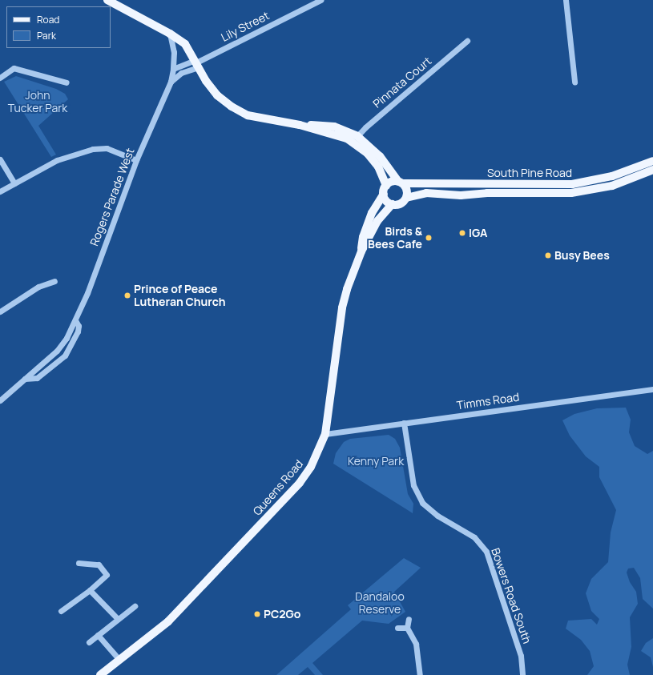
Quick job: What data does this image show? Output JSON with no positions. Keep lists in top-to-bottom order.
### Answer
{
  "streets": {
    "main road": ["South Pine Road", "Queens Road"],
    "street": [
      "Lily Street",
      "Pinnata Court",
      "Rogers Parade West",
      "Timms Road",
      "Bowers Road South"
    ]
  },
  "crossings": [
    ["South Pine Road", "Queens Road"],
    ["Timms Road", "Queens Road"],
    ["Timms Road", "Bowers Road South"]
  ],
  "parks": ["John Tucker Park", "Kenny Park", "Dandaloo Reserve"],
  "places": [
    "IGA",
    "Birds & Bees Cafe",
    "Busy Bees",
    "Prince of Peace Lutheran Church",
    "PC2Go"
  ],
  "legend": ["Road", "Park"]
}
